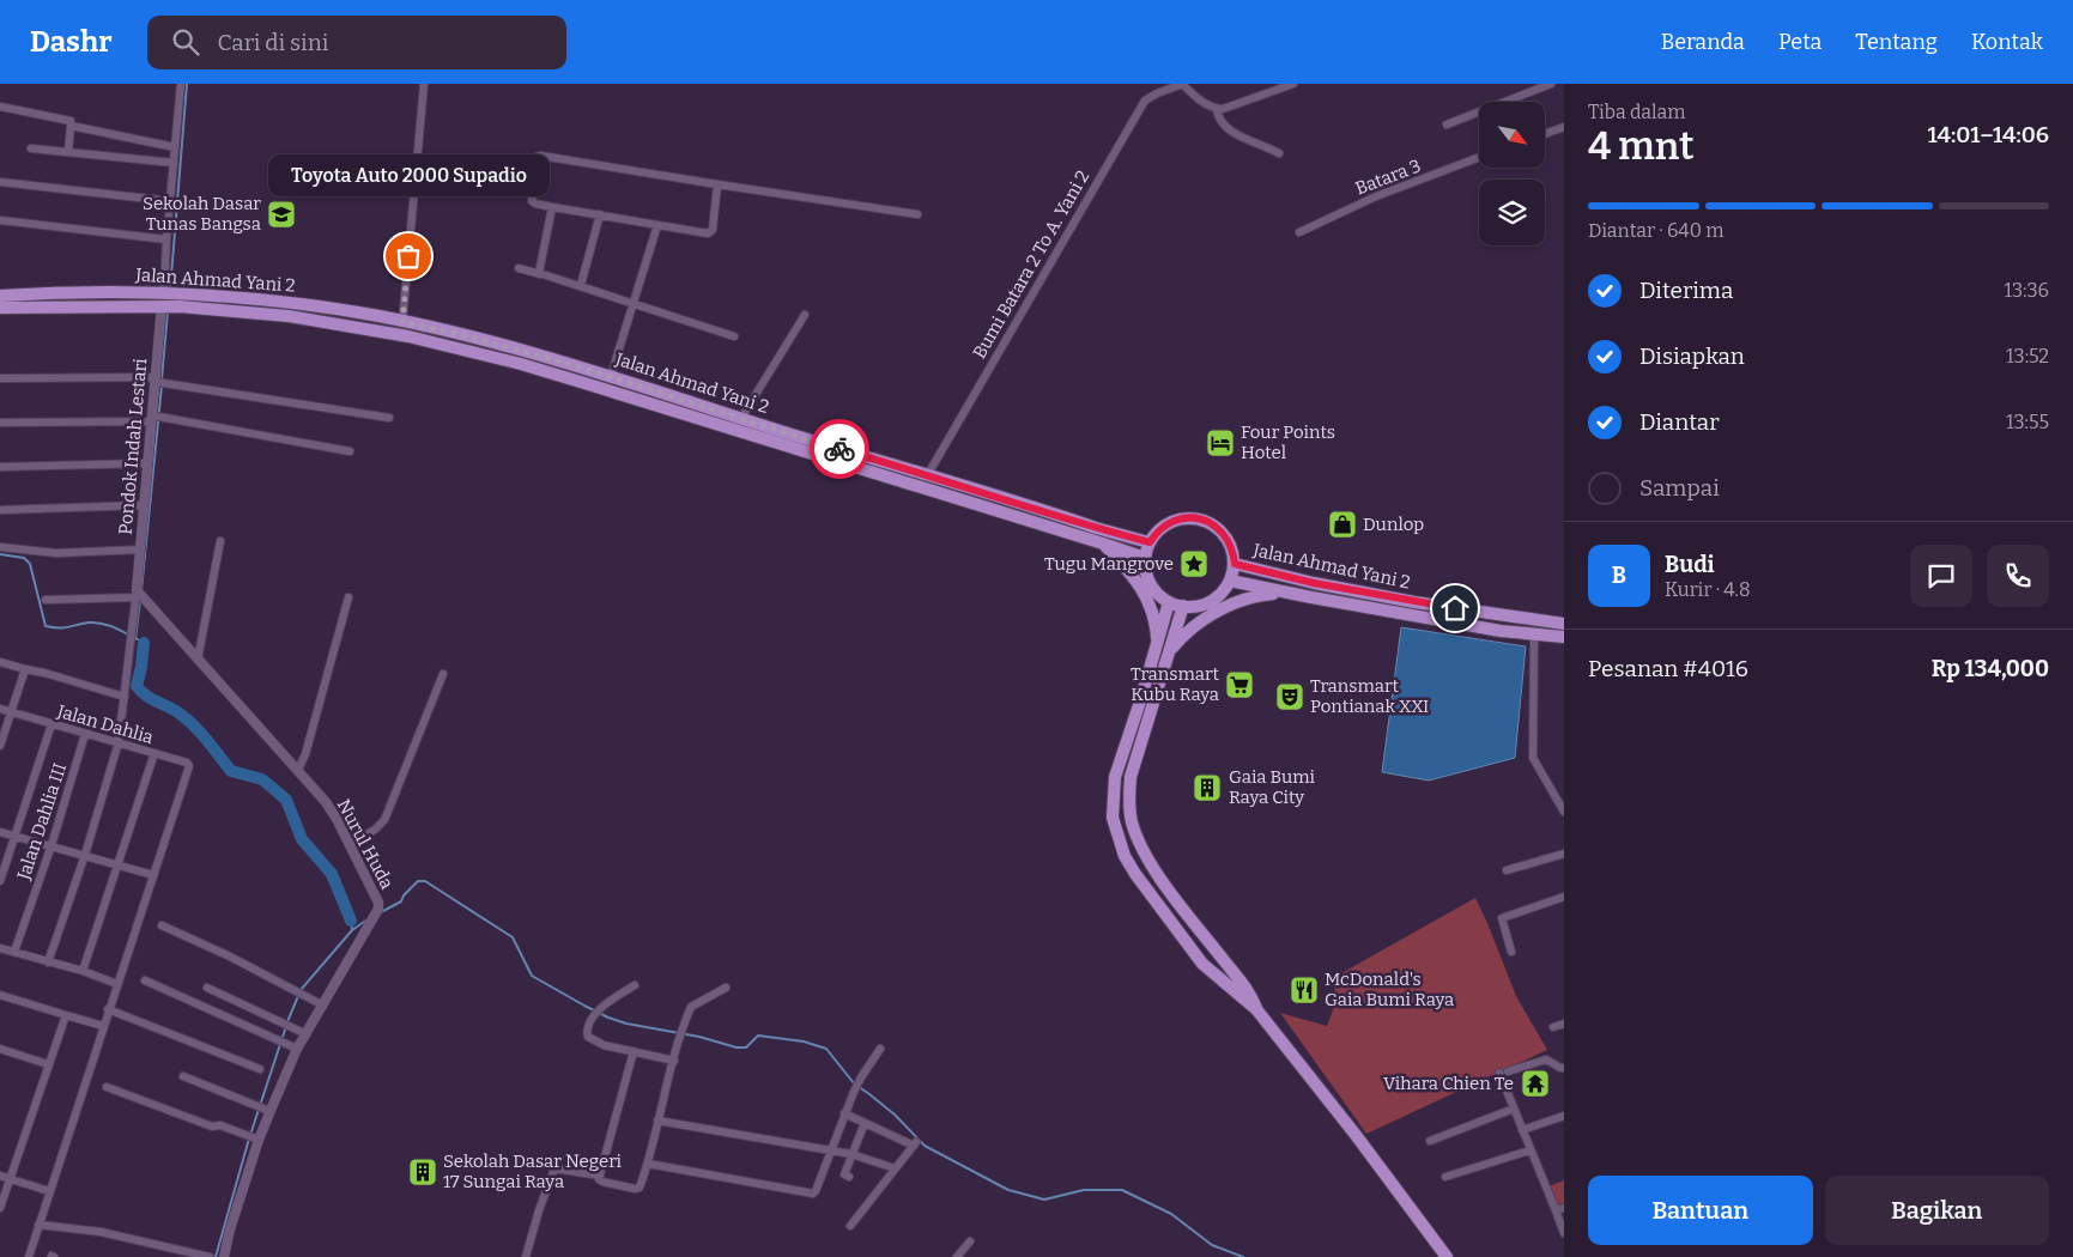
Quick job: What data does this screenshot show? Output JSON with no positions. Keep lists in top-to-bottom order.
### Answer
{
  "streets": {
    "highway": ["Jalan Ahmad Yani 2"],
    "street": [
      "Batara 3",
      "Bumi Batara 2 To A. Yani 2",
      "Pondok Indah Lestari",
      "Jalan Dahlia",
      "Jalan Dahlia III",
      "Nurul Huda"
    ]
  },
  "crossings": [
    ["Bumi Batara 2 To A. Yani 2", "Jalan Ahmad Yani 2"],
    ["Jalan Ahmad Yani 2", "Pondok Indah Lestari"],
    ["Pondok Indah Lestari", "Nurul Huda"],
    ["Jalan Dahlia", "Jalan Dahlia III"]
  ],
  "places": {
    "school or university": ["Sekolah Dasar Tunas Bangsa"],
    "other": ["Toyota Auto 2000 Supadio"],
    "hotel": ["Four Points Hotel"],
    "shop": ["Dunlop"],
    "place": ["Tugu Mangrove"],
    "supermarket": ["Transmart Kubu Raya"],
    "theatre": ["Transmart Pontianak XXI"],
    "building": ["Gaia Bumi Raya City", "Sekolah Dasar Negeri 17 Sungai Raya"],
    "restaurant": ["McDonald's Gaia Bumi Raya"],
    "temple": ["Vihara Chien Te"]
  },
  "north": "bottom right",
  "page": {
    "header": "Dashr",
    "search": "Cari di sini",
    "nav": [
      "Beranda",
      "Peta",
      "Tentang",
      "Kontak"
    ],
    "heading": ["4 mnt", "Tiba dalam", "14:01–14:06"],
    "panel": [
      "Budi",
      "Kurir · 4.8",
      "Pesanan #4016",
      "Rp 134,000"
    ],
    "bubble": "Toyota Auto 2000 Supadio",
    "bar": "Diantar · 640 m",
    "list": [
      ["Diterima", "13:36"],
      ["Disiapkan", "13:52"],
      ["Diantar", "13:55"],
      "Sampai"
    ],
    "round": "B",
    "buttons": ["Bantuan", "Bagikan"]
  }
}
